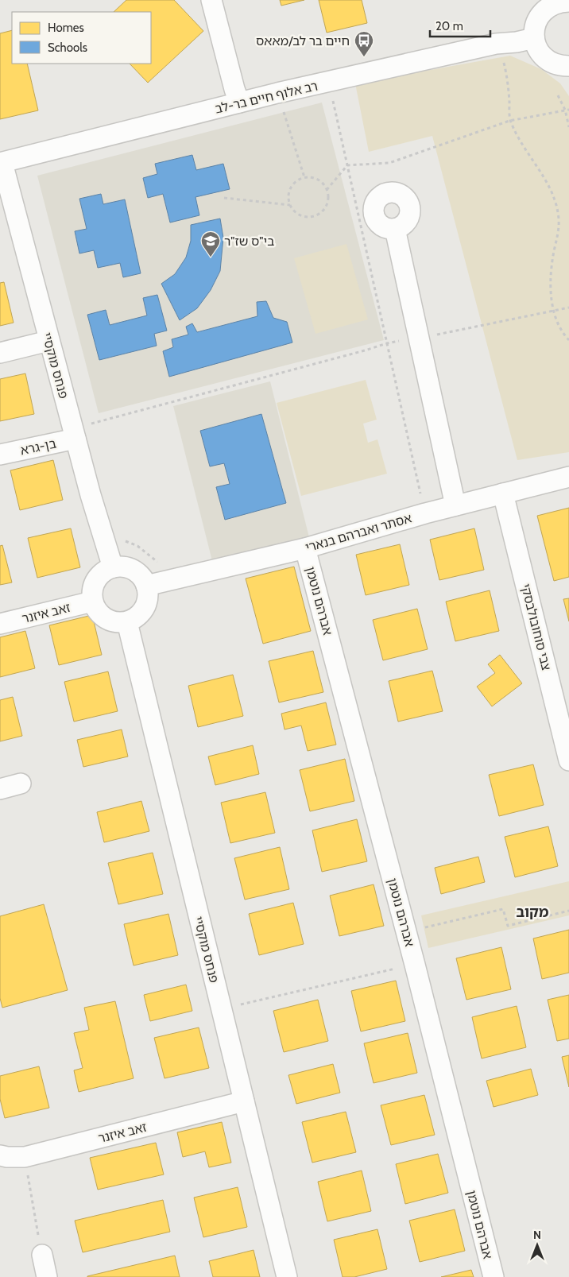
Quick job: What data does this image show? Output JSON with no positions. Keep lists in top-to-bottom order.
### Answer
{
  "streets": {
    "street": [
      "רב אלוף חיים בר-לב",
      "פנחס מוקסיי",
      "בן-גרא",
      "אסתר ואברהם בנארי",
      "אברהם נוטמן",
      "זאב איזנר",
      "צבי סוחובולבסקי"
    ]
  },
  "crossings": [
    ["רב אלוף חיים בר-לב", "פנחס מוקסיי"],
    ["פנחס מוקסיי", "בן-גרא"],
    ["פנחס מוקסיי", "אסתר ואברהם בנארי"],
    ["פנחס מוקסיי", "זאב איזנר"],
    ["אסתר ואברהם בנארי", "אברהם נוטמן"],
    ["אסתר ואברהם בנארי", "זאב איזנר"],
    ["אסתר ואברהם בנארי", "צבי סוחובולבסקי"]
  ],
  "districts": ["מקוב"],
  "places": {
    "bus stop": ["חיים בר לב/מאאס"],
    "school or university": ["בי\"ס שז\"ר"]
  },
  "legend": ["Homes", "Schools"],
  "scale_bar": "20 m",
  "north": "top"
}
